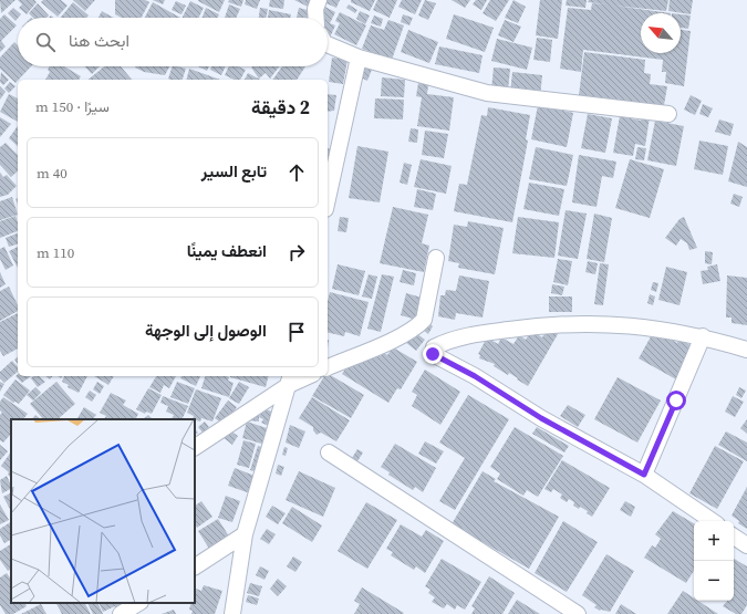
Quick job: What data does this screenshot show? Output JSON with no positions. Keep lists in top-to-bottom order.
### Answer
{
  "north": "top left",
  "page": {
    "search": "ابحث هنا",
    "heading": ["2 دقيقة", "سيرًا · 150 m"],
    "list": [
      ["تابع السير", "40 m"],
      ["انعطف يمينًا", "110 m"],
      "الوصول إلى الوجهة"
    ],
    "map_buttons": ["+", "−"]
  }
}
